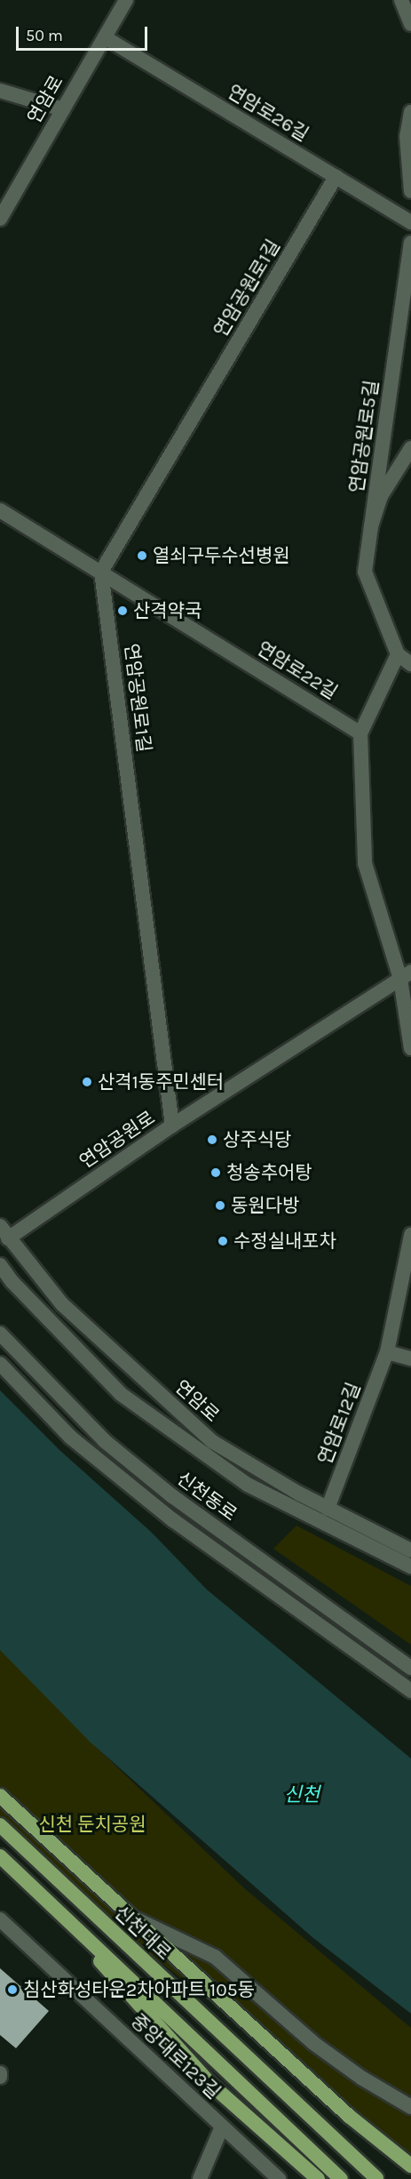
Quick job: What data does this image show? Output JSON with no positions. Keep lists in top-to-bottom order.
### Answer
{
  "streets": {
    "highway": ["신천대로"],
    "street": [
      "연암로",
      "연암로26길",
      "연암공원로1길",
      "연암공원로5길",
      "연암로22길",
      "연암공원로",
      "연암로12길",
      "신천동로",
      "중앙대로123길"
    ]
  },
  "crossings": [
    ["연암로", "연암로26길"],
    ["연암로", "연암공원로"],
    ["연암로", "연암로12길"],
    ["연암로26길", "연암공원로1길"],
    ["연암공원로1길", "연암로22길"],
    ["연암공원로1길", "연암공원로"]
  ],
  "water": ["신천"],
  "parks": ["신천 둔치공원"],
  "places": [
    "열쇠구두수선병원",
    "산격약국",
    "산격1동주민센터",
    "상주식당",
    "청송추어탕",
    "동원다방",
    "수정실내포차",
    "침산화성타운2차아파트 105동"
  ],
  "scale_bar": "50 m"
}
